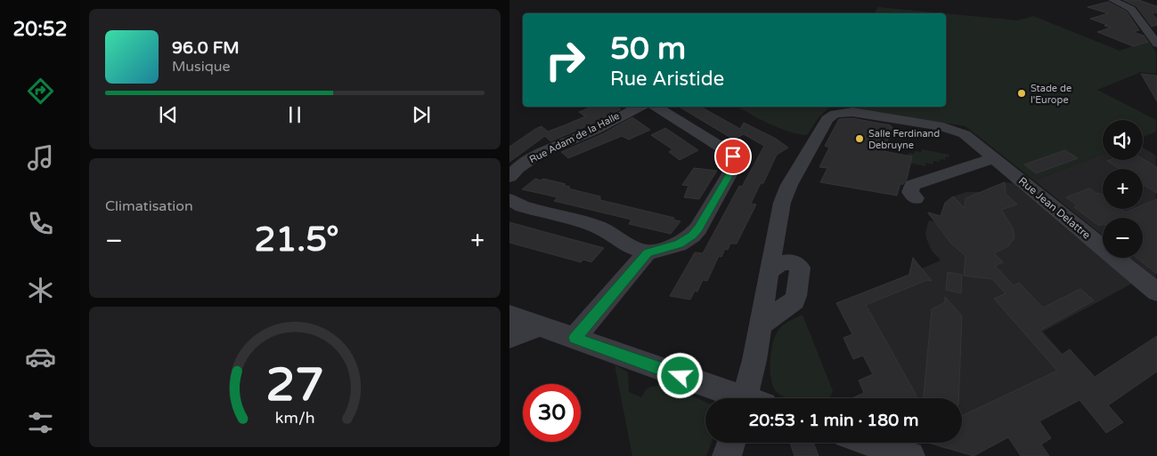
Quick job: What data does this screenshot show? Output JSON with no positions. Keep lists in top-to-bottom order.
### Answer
{
  "streets": {
    "street": ["Rue Adam de la Halle", "Rue Jean Delattre"]
  },
  "places": ["Stade de l'Europe", "Salle Ferdinand Debruyne"],
  "page": {
    "tabs": "20:52",
    "turn": ["50 m", "Rue Aristide"],
    "song": ["96.0 FM", "Musique"],
    "map_buttons": ["+", "−"],
    "tile": "Climatisation",
    "heat": ["−", "21.5°", "+"],
    "limit": "30",
    "trip": "20:53 · 1 min · 180 m",
    "gauge": ["27", "km/h"]
  }
}
